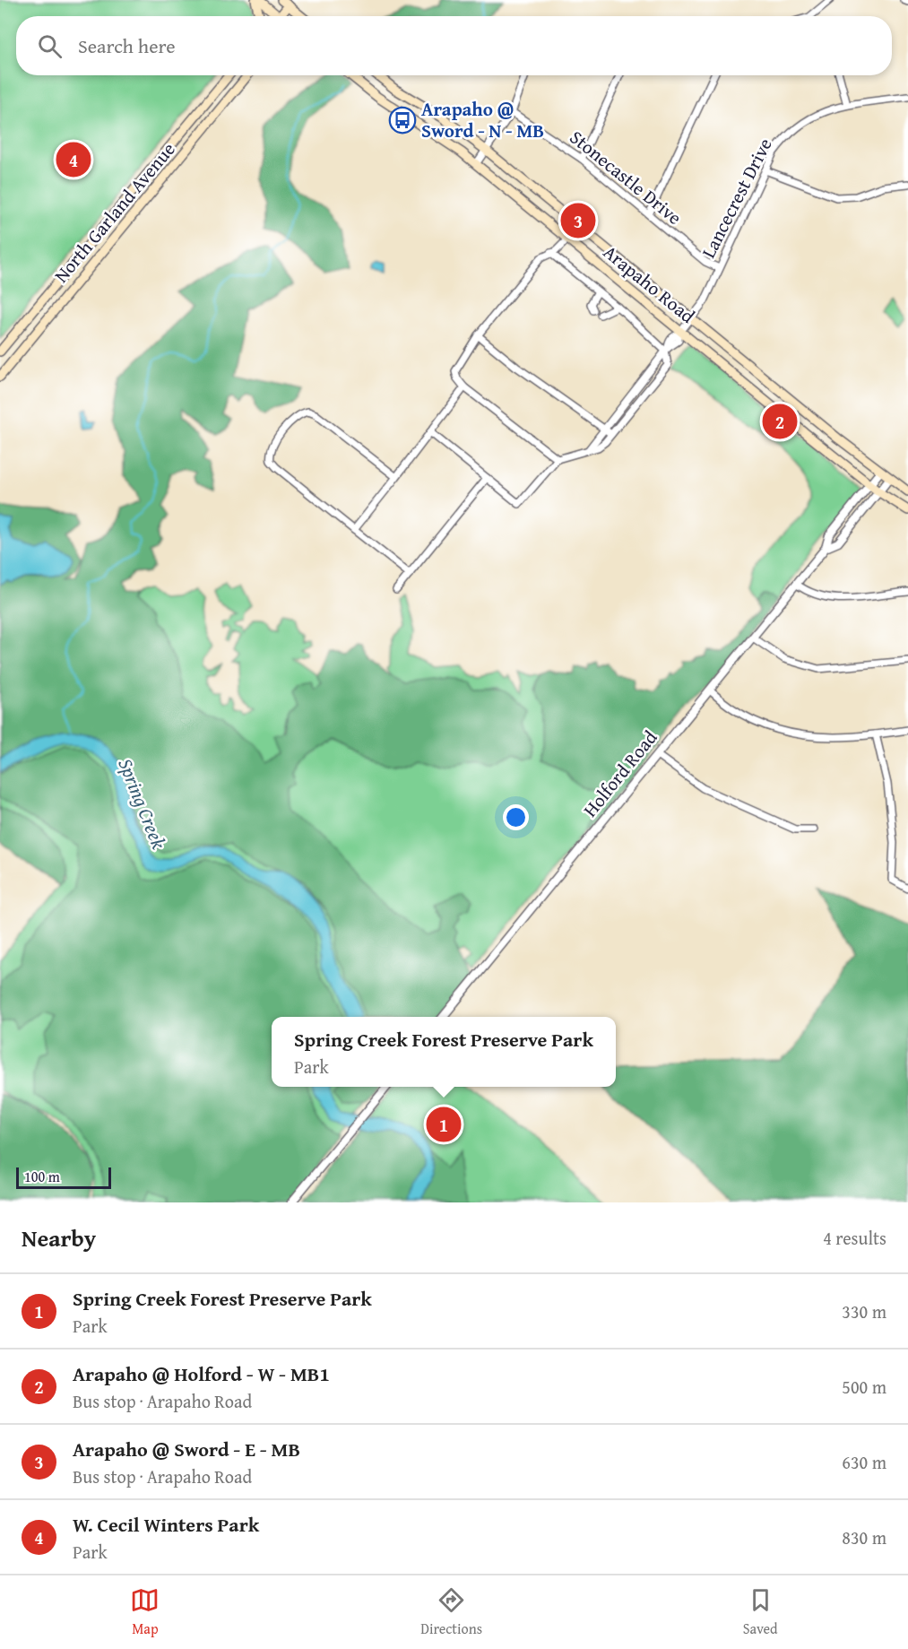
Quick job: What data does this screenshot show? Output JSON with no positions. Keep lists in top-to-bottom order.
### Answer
{
  "streets": {
    "main road": ["North Garland Avenue", "Arapaho Road"],
    "street": ["Stonecastle Drive", "Lancecrest Drive", "Holford Road"]
  },
  "crossings": [
    ["Stonecastle Drive", "Lancecrest Drive"],
    ["Lancecrest Drive", "Arapaho Road"],
    ["Arapaho Road", "Holford Road"]
  ],
  "water": ["Spring Creek"],
  "places": {
    "bus stop": ["Arapaho @ Sword - N - MB"]
  },
  "scale_bar": "100 m",
  "page": {
    "search": "Search here",
    "pins": [
      "4",
      "3",
      "2",
      "1"
    ],
    "popup": ["Spring Creek Forest Preserve Park", "Park"],
    "scale": "100 m",
    "heading": ["Nearby", "4 results"],
    "list": [
      {
        "mark": "1",
        "name": "Spring Creek Forest Preserve Park",
        "note": "Park",
        "value": "330 m"
      },
      {
        "mark": "2",
        "name": "Arapaho @ Holford - W - MB1",
        "note": "Bus stop · Arapaho Road",
        "value": "500 m"
      },
      {
        "mark": "3",
        "name": "Arapaho @ Sword - E - MB",
        "note": "Bus stop · Arapaho Road",
        "value": "630 m"
      },
      {
        "mark": "4",
        "name": "W. Cecil Winters Park",
        "note": "Park",
        "value": "830 m"
      }
    ],
    "nav": ["Map", "Directions", "Saved"]
  }
}
